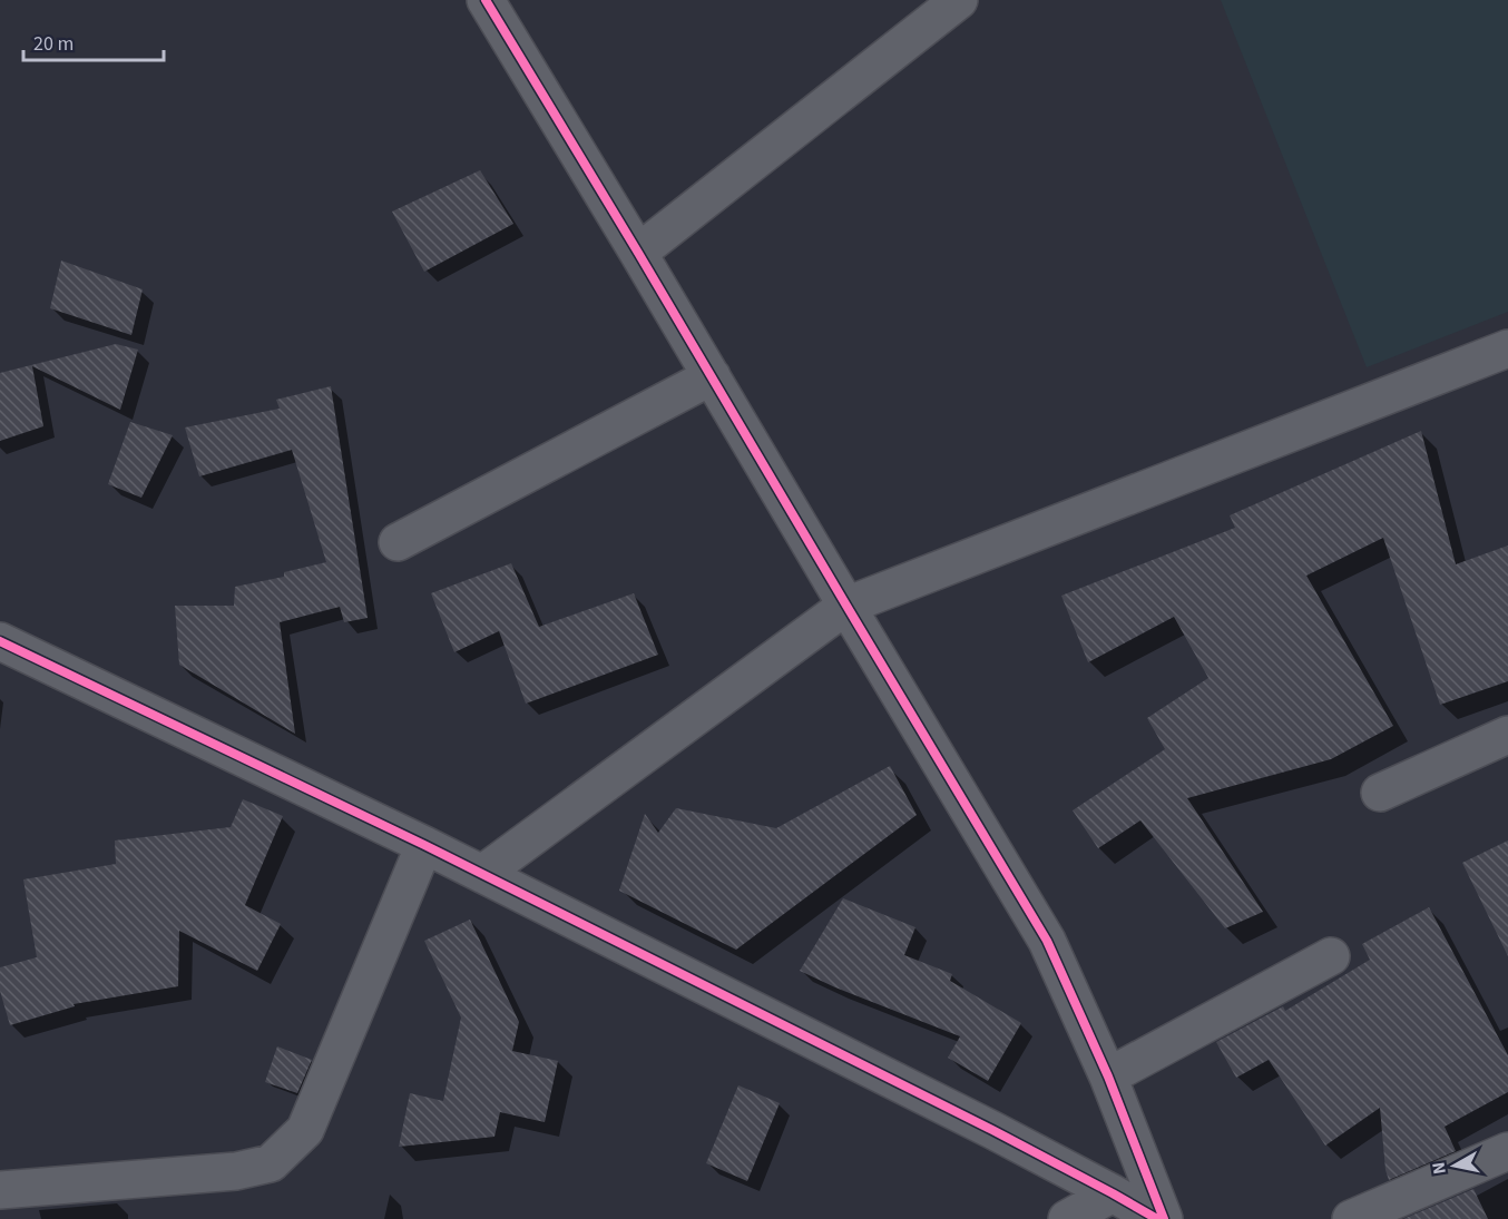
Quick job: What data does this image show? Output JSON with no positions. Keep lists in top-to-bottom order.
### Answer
{
  "scale_bar": "20 m",
  "north": "left"
}
